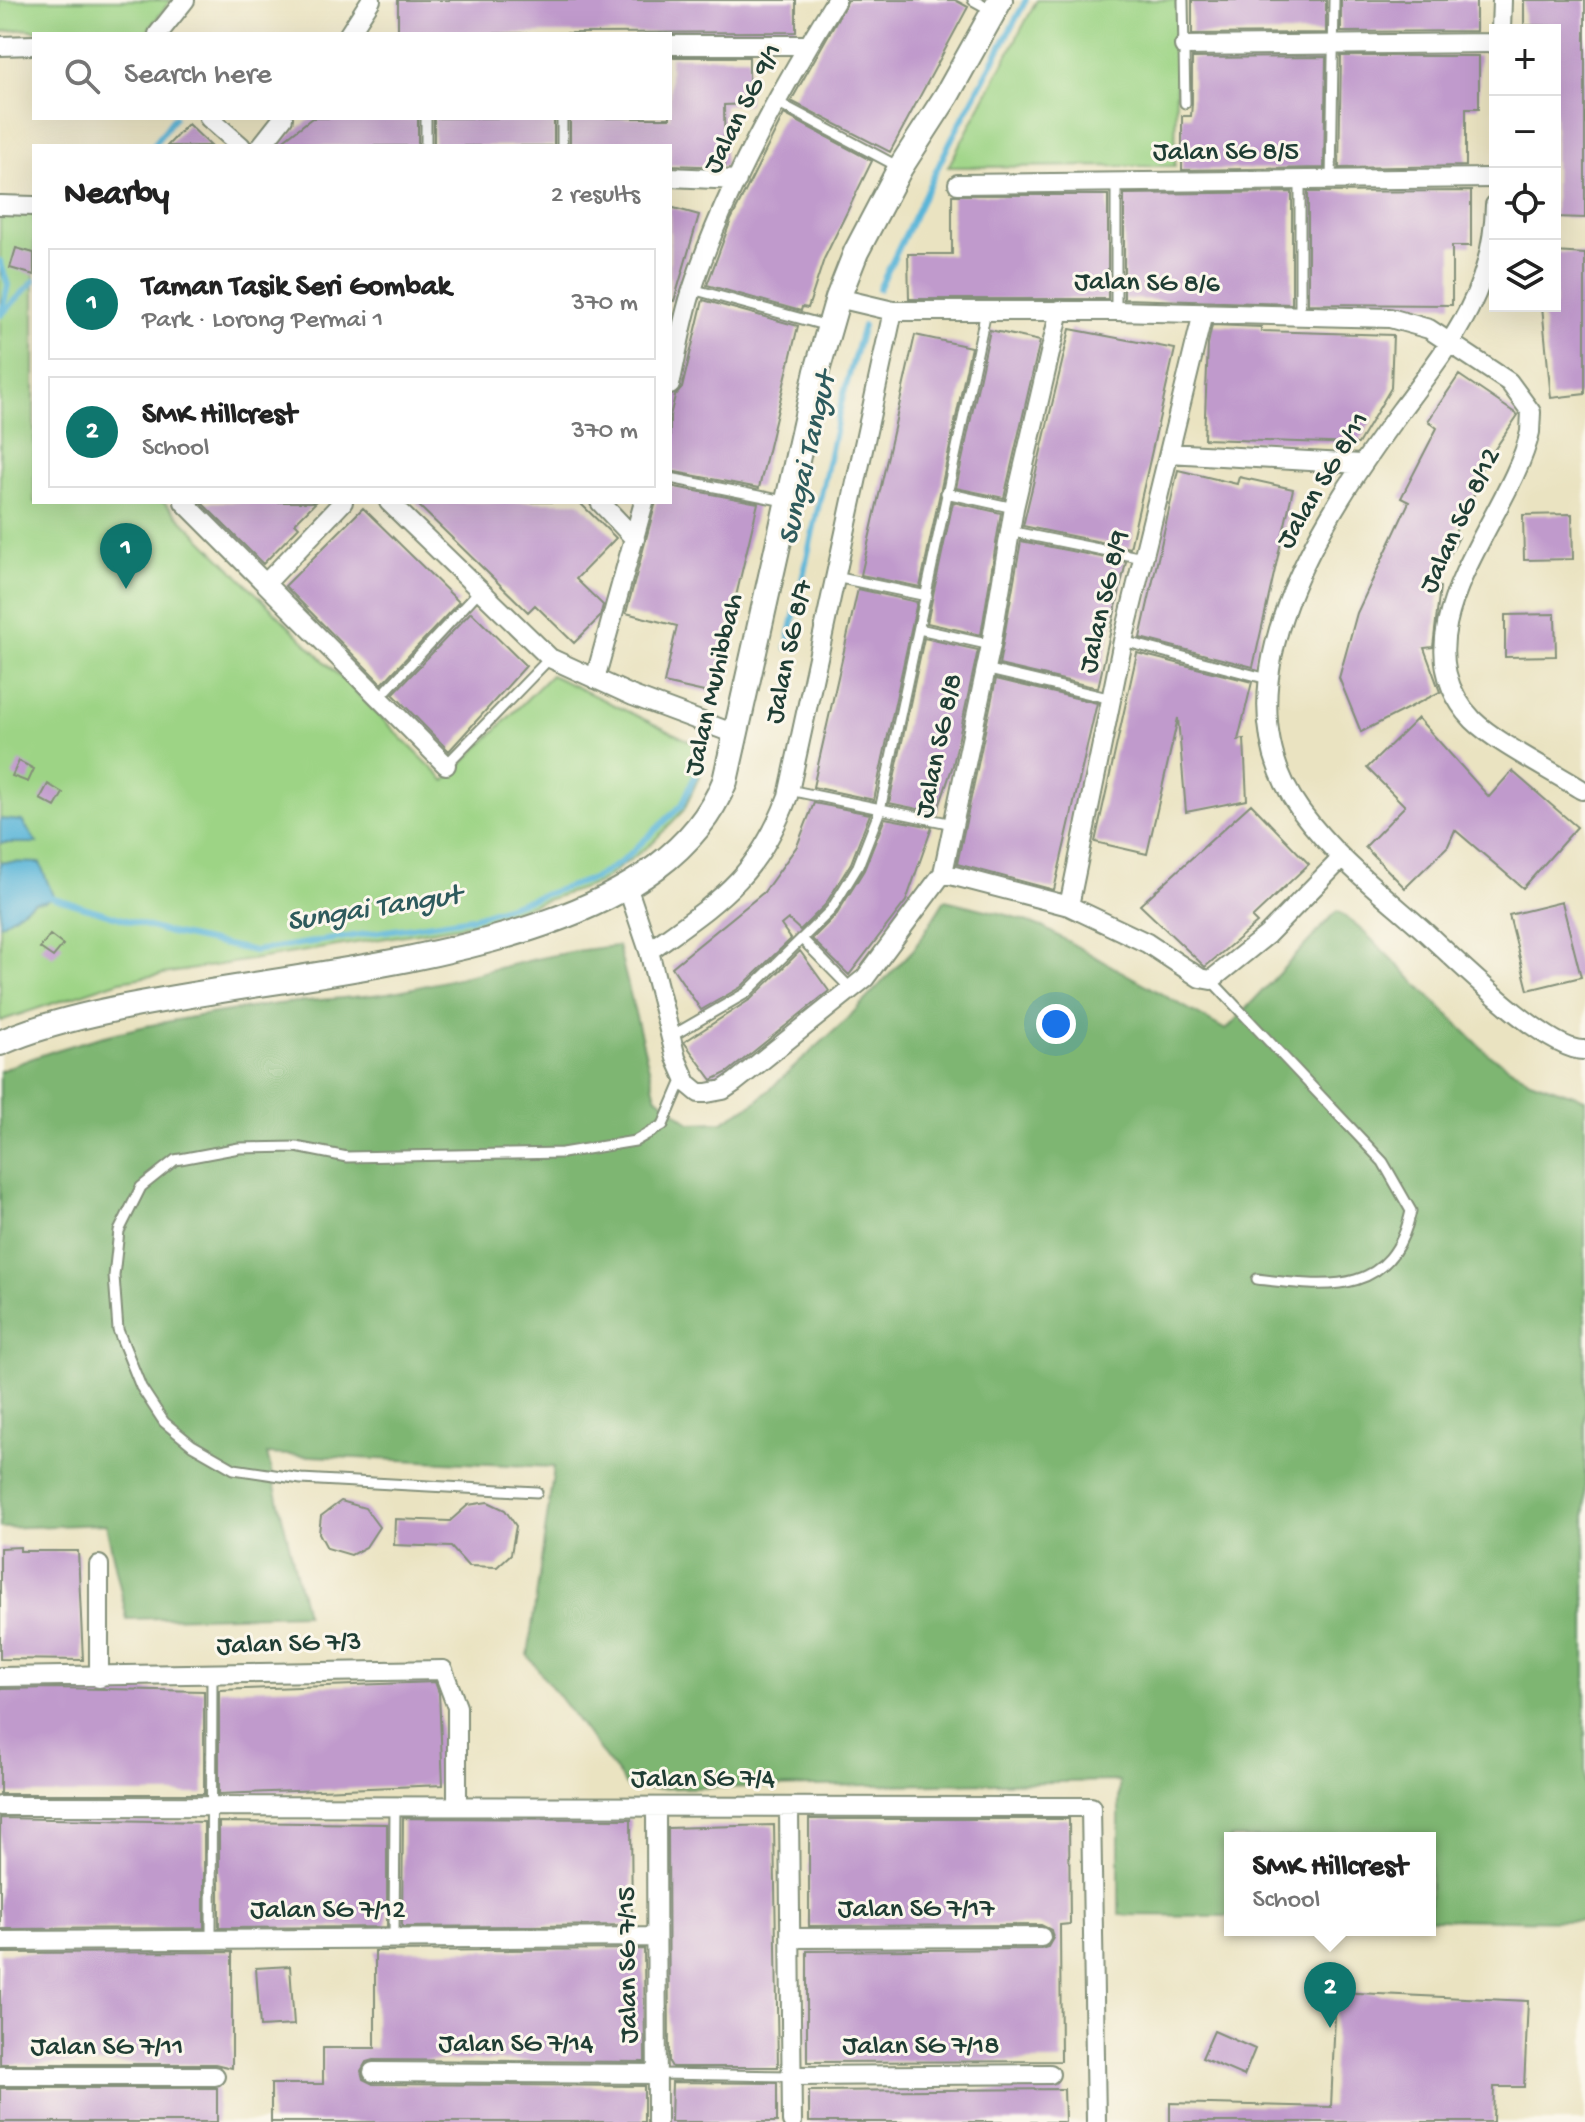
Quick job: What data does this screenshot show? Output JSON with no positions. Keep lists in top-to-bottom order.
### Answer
{
  "streets": {
    "street": [
      "Jalan SG 9/1",
      "Jalan SG 8/5",
      "Jalan SG 8/6",
      "Jalan SG 8/11",
      "Jalan SG 8/12",
      "Jalan SG 8/9",
      "Jalan SG 8/7",
      "Jalan Muhibbah",
      "Jalan SG 8/8",
      "Jalan SG 7/3",
      "Jalan SG 7/4",
      "Jalan SG 7/17",
      "Jalan SG 7/12",
      "Jalan SG 7/15",
      "Jalan SG 7/14",
      "Jalan SG 7/18",
      "Jalan SG 7/11"
    ]
  },
  "crossings": [
    ["Jalan SG 8/6", "Jalan SG 8/11"],
    ["Jalan SG 8/6", "Jalan SG 8/12"],
    ["Jalan SG 8/6", "Jalan SG 8/9"],
    ["Jalan SG 8/6", "Jalan SG 8/7"],
    ["Jalan SG 8/6", "Jalan Muhibbah"],
    ["Jalan SG 8/6", "Jalan SG 8/8"],
    ["Jalan SG 8/11", "Jalan SG 8/12"],
    ["Jalan SG 7/3", "Jalan SG 7/4"],
    ["Jalan SG 7/4", "Jalan SG 7/15"],
    ["Jalan SG 7/12", "Jalan SG 7/15"],
    ["Jalan SG 7/15", "Jalan SG 7/14"]
  ],
  "water": ["Sungai Tangut"],
  "page": {
    "map_buttons": ["+", "−"],
    "search": "Search here",
    "heading": ["Nearby", "2 results"],
    "list": [
      {
        "mark": "1",
        "name": "Taman Tasik Seri Gombak",
        "note": "Park · Lorong Permai 1",
        "value": "370 m"
      },
      {
        "mark": "2",
        "name": "SMK Hillcrest",
        "note": "School",
        "value": "370 m"
      }
    ],
    "pins": ["1", "2"],
    "popup": ["SMK Hillcrest", "School"]
  }
}
